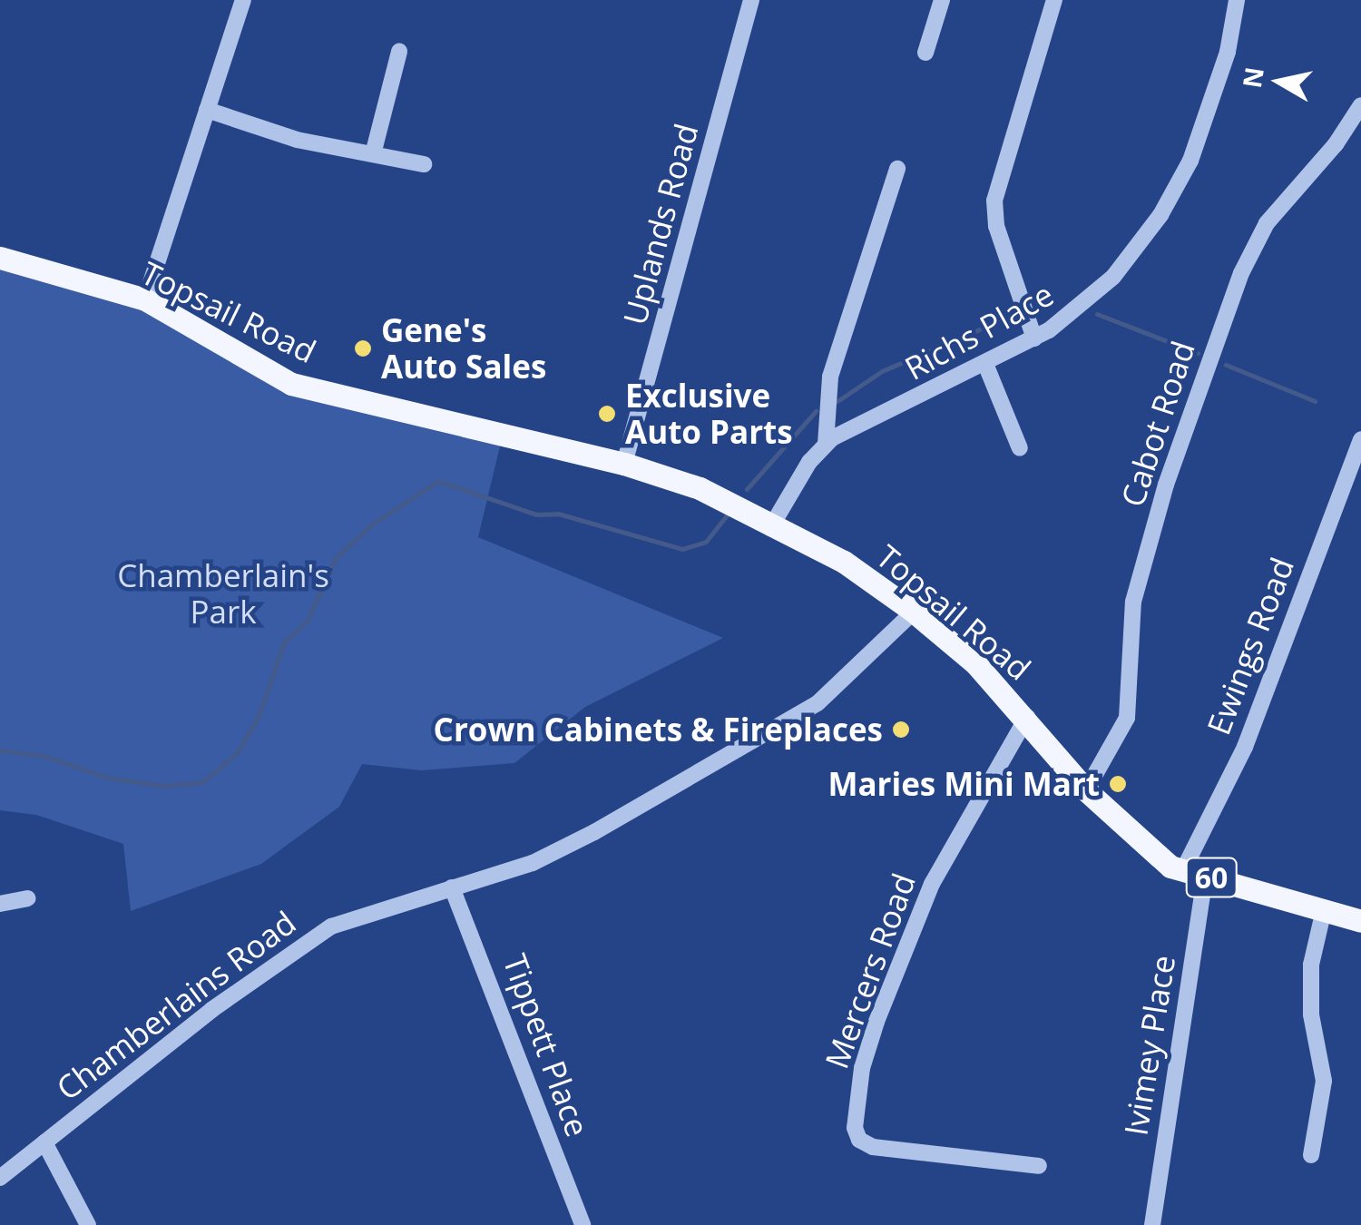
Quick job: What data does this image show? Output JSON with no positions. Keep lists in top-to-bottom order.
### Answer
{
  "streets": {
    "main road": ["Topsail Road", "60"],
    "street": [
      "Uplands Road",
      "Richs Place",
      "Cabot Road",
      "Ewings Road",
      "Mercers Road",
      "Chamberlains Road",
      "Tippett Place",
      "Ivimey Place"
    ]
  },
  "crossings": [
    ["Uplands Road", "Topsail Road"],
    ["Topsail Road", "Cabot Road"],
    ["Topsail Road", "Ewings Road"],
    ["Topsail Road", "Mercers Road"],
    ["Topsail Road", "Chamberlains Road"],
    ["Topsail Road", "Ivimey Place"],
    ["Ewings Road", "Ivimey Place"],
    ["Chamberlains Road", "Tippett Place"]
  ],
  "parks": ["Chamberlain's Park"],
  "places": [
    "Gene's Auto Sales",
    "Exclusive Auto Parts",
    "Crown Cabinets & Fireplaces",
    "Maries Mini Mart"
  ],
  "north": "left"
}
